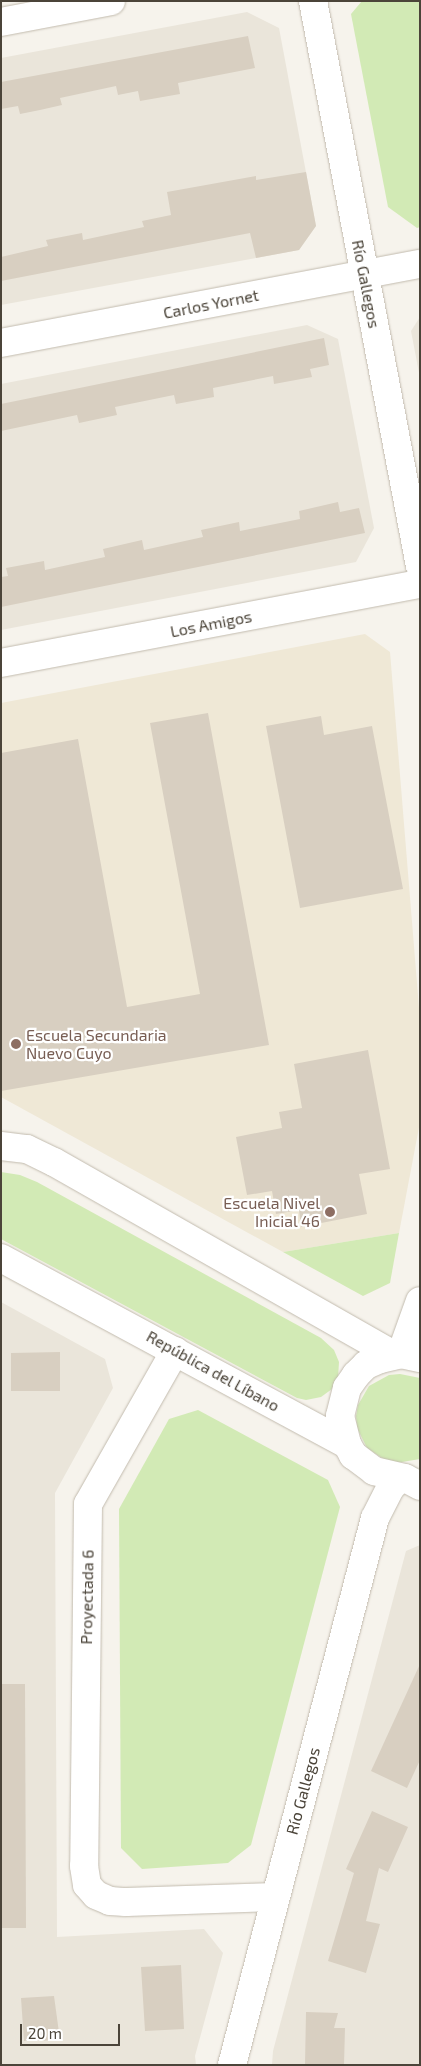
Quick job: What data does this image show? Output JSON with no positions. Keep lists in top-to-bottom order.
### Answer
{
  "streets": {
    "street": [
      "Río Gallegos",
      "Carlos Yornet",
      "Los Amigos",
      "República del Líbano",
      "Proyectada 6"
    ]
  },
  "crossings": [
    ["Río Gallegos", "Carlos Yornet"],
    ["Río Gallegos", "República del Líbano"],
    ["Río Gallegos", "Proyectada 6"],
    ["República del Líbano", "Proyectada 6"]
  ],
  "places": ["Escuela Secundaria Nuevo Cuyo", "Escuela Nivel Inicial 46"],
  "scale_bar": "20 m"
}
